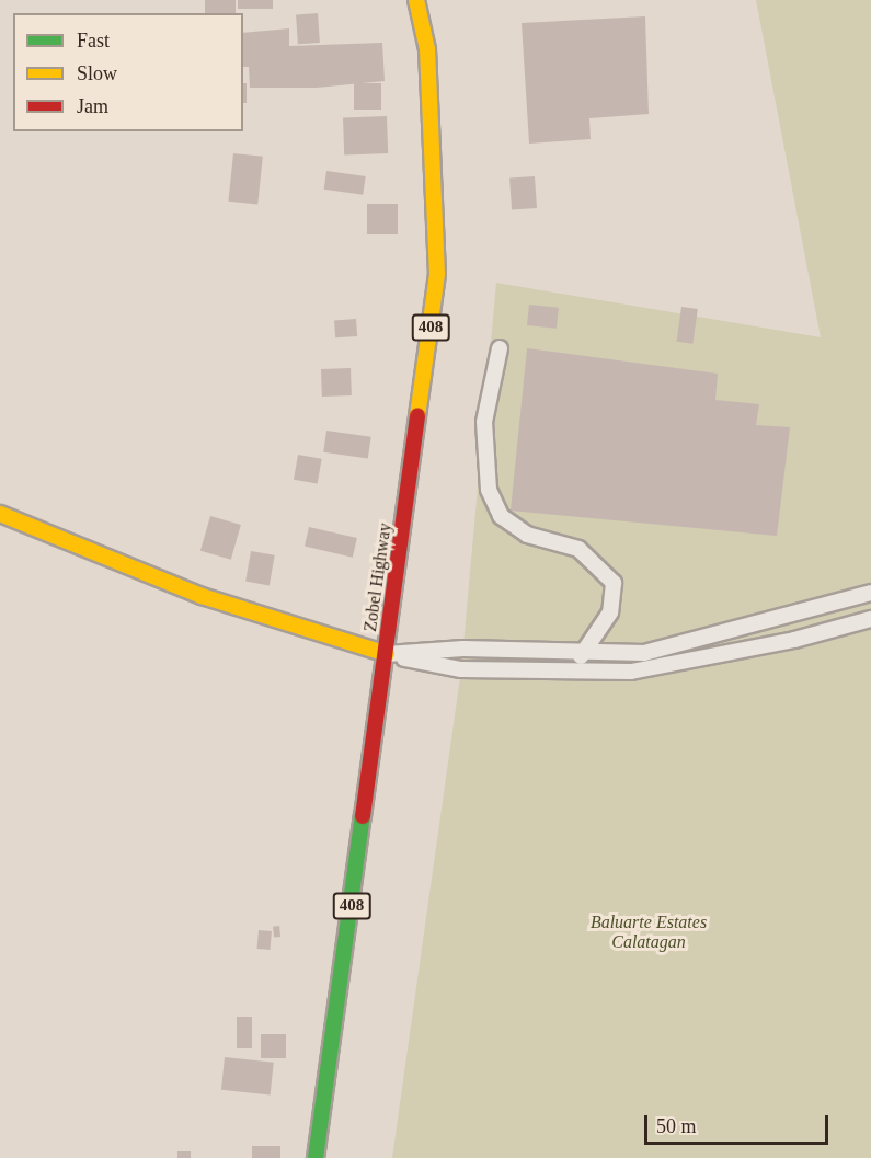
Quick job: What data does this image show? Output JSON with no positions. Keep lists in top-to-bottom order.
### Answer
{
  "streets": {
    "main road": ["408", "Zobel Highway"]
  },
  "parks": ["Baluarte Estates Calatagan"],
  "legend": ["Fast", "Slow", "Jam"],
  "scale_bar": "50 m"
}
